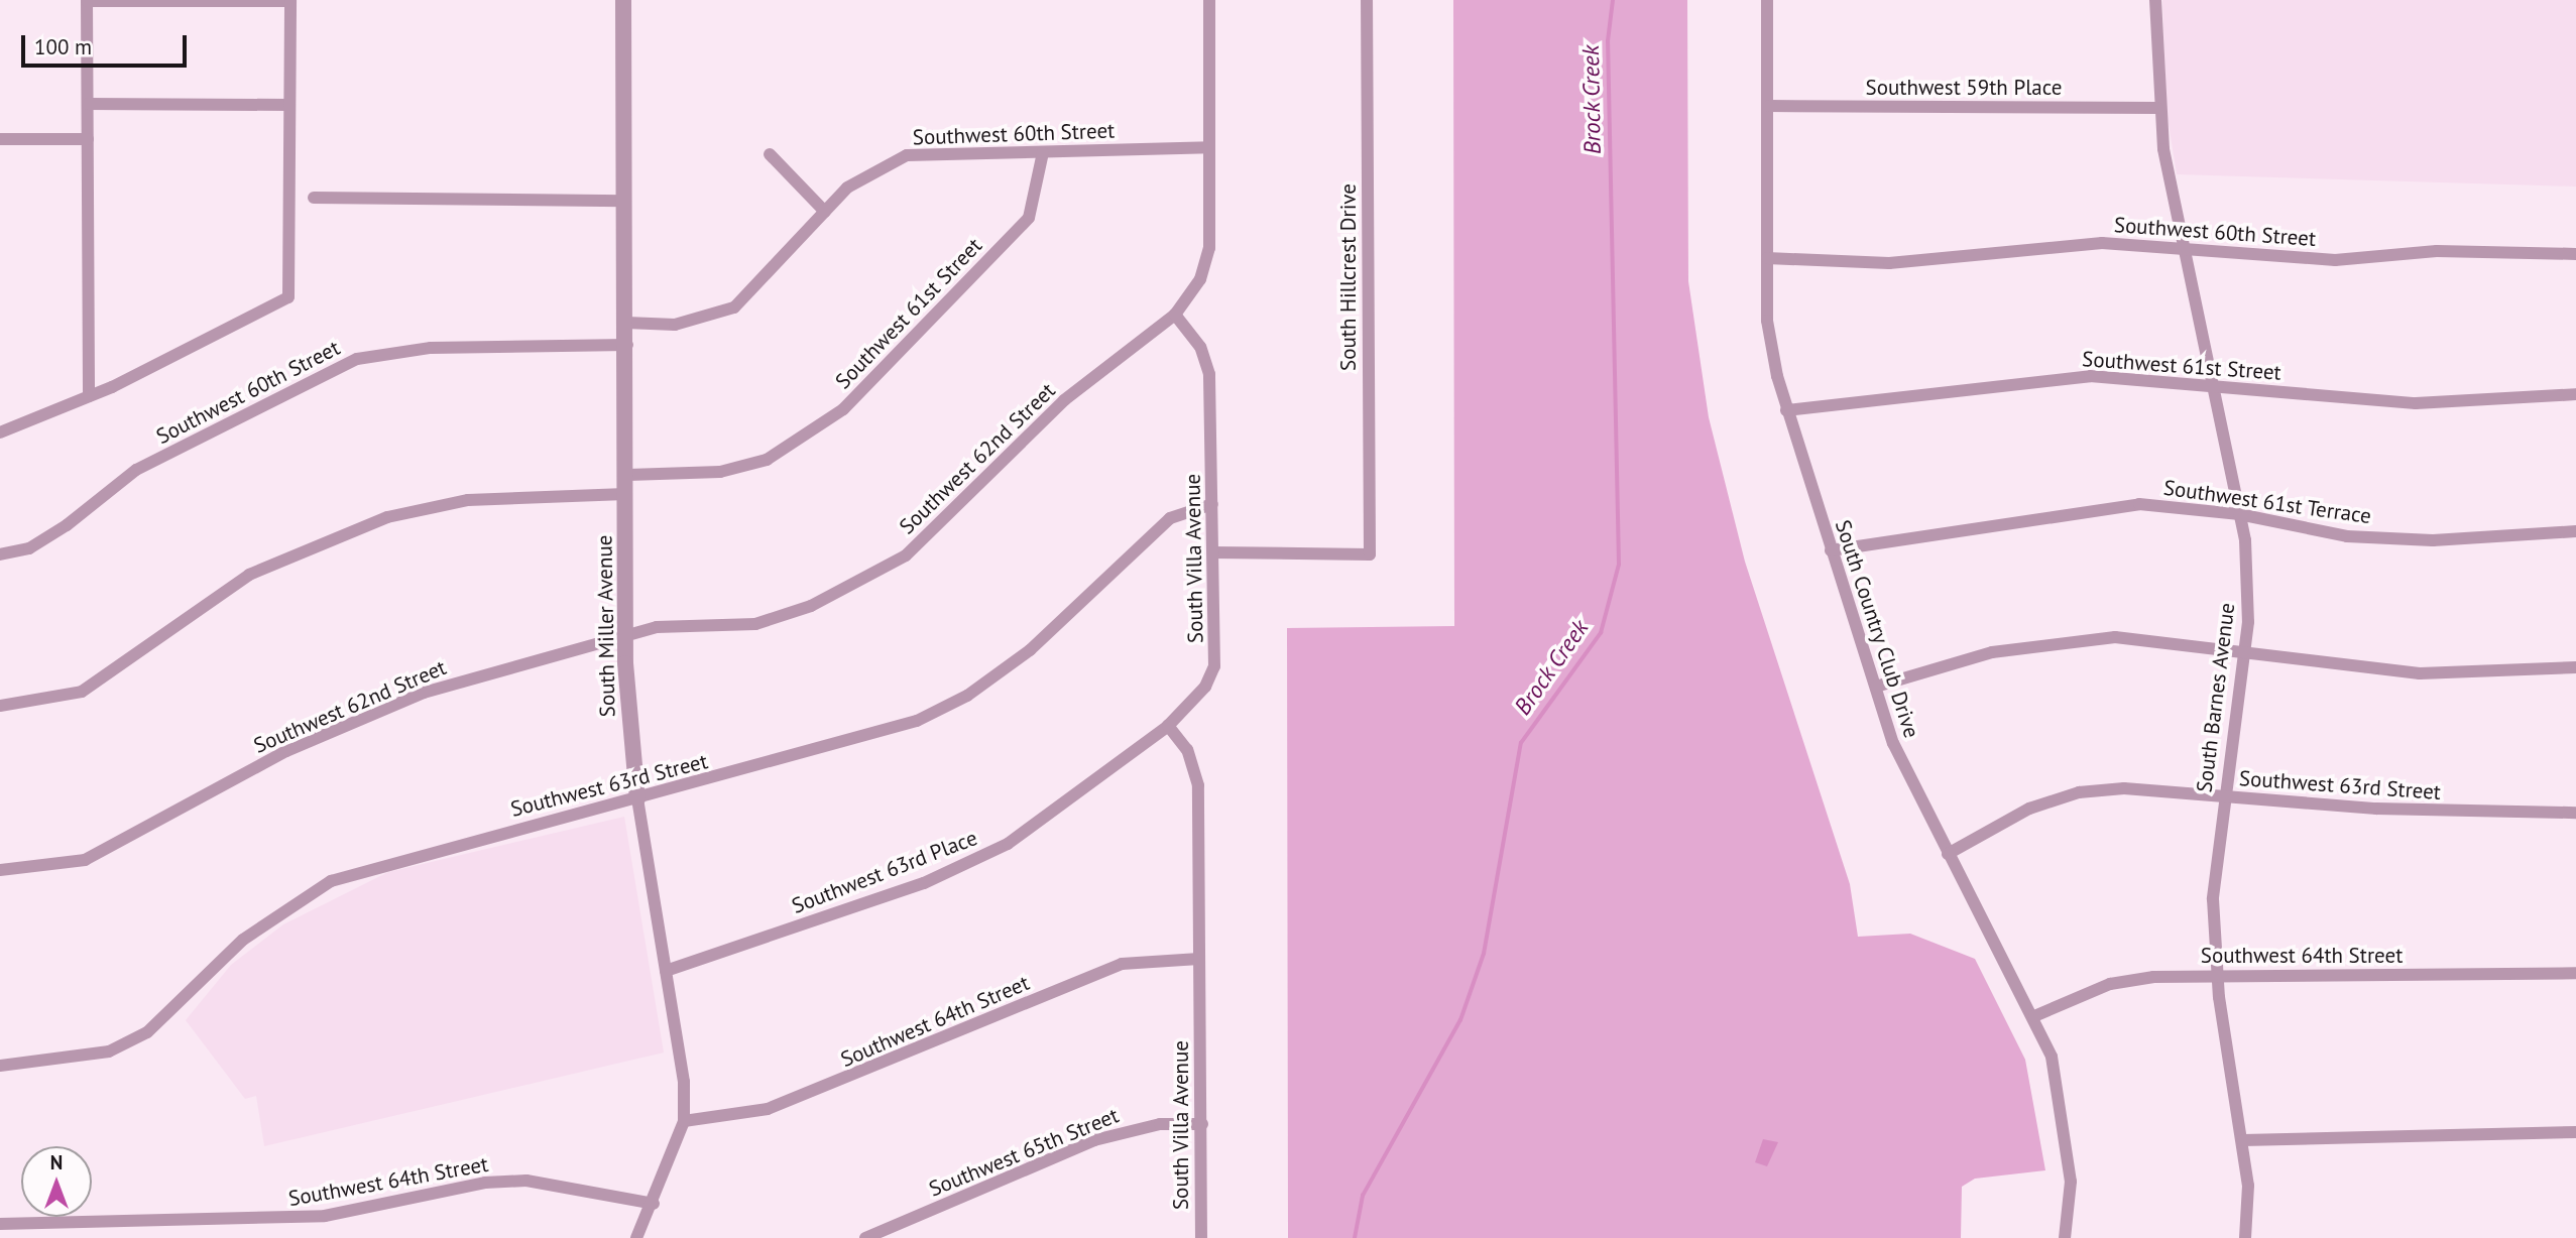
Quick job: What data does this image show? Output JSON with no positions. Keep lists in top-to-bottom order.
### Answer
{
  "streets": {
    "street": [
      "Southwest 59th Place",
      "Southwest 60th Street",
      "South Hillcrest Drive",
      "Southwest 61st Street",
      "Southwest 62nd Street",
      "Southwest 61st Terrace",
      "South Villa Avenue",
      "South Miller Avenue",
      "South Country Club Drive",
      "South Barnes Avenue",
      "Southwest 63rd Street",
      "Southwest 63rd Place",
      "Southwest 64th Street",
      "Southwest 65th Street"
    ]
  },
  "crossings": [
    ["Southwest 59th Place", "South Country Club Drive"],
    ["Southwest 59th Place", "South Barnes Avenue"],
    ["Southwest 60th Street", "Southwest 61st Street"],
    ["Southwest 60th Street", "South Miller Avenue"],
    ["Southwest 60th Street", "South Country Club Drive"],
    ["Southwest 60th Street", "South Barnes Avenue"],
    ["South Hillcrest Drive", "South Villa Avenue"],
    ["Southwest 61st Street", "South Miller Avenue"],
    ["Southwest 61st Street", "South Country Club Drive"],
    ["Southwest 61st Street", "South Barnes Avenue"],
    ["Southwest 62nd Street", "South Villa Avenue"],
    ["Southwest 62nd Street", "South Miller Avenue"],
    ["Southwest 61st Terrace", "South Country Club Drive"],
    ["Southwest 61st Terrace", "South Barnes Avenue"],
    ["South Villa Avenue", "Southwest 63rd Street"],
    ["South Villa Avenue", "Southwest 63rd Place"],
    ["South Villa Avenue", "Southwest 64th Street"],
    ["South Villa Avenue", "Southwest 65th Street"],
    ["South Miller Avenue", "Southwest 63rd Street"],
    ["South Miller Avenue", "Southwest 63rd Place"],
    ["South Miller Avenue", "Southwest 64th Street"],
    ["South Country Club Drive", "Southwest 63rd Street"],
    ["South Country Club Drive", "Southwest 64th Street"],
    ["South Barnes Avenue", "Southwest 63rd Street"],
    ["South Barnes Avenue", "Southwest 64th Street"]
  ],
  "water": ["Brock Creek"],
  "scale_bar": "100 m",
  "north": "top"
}
